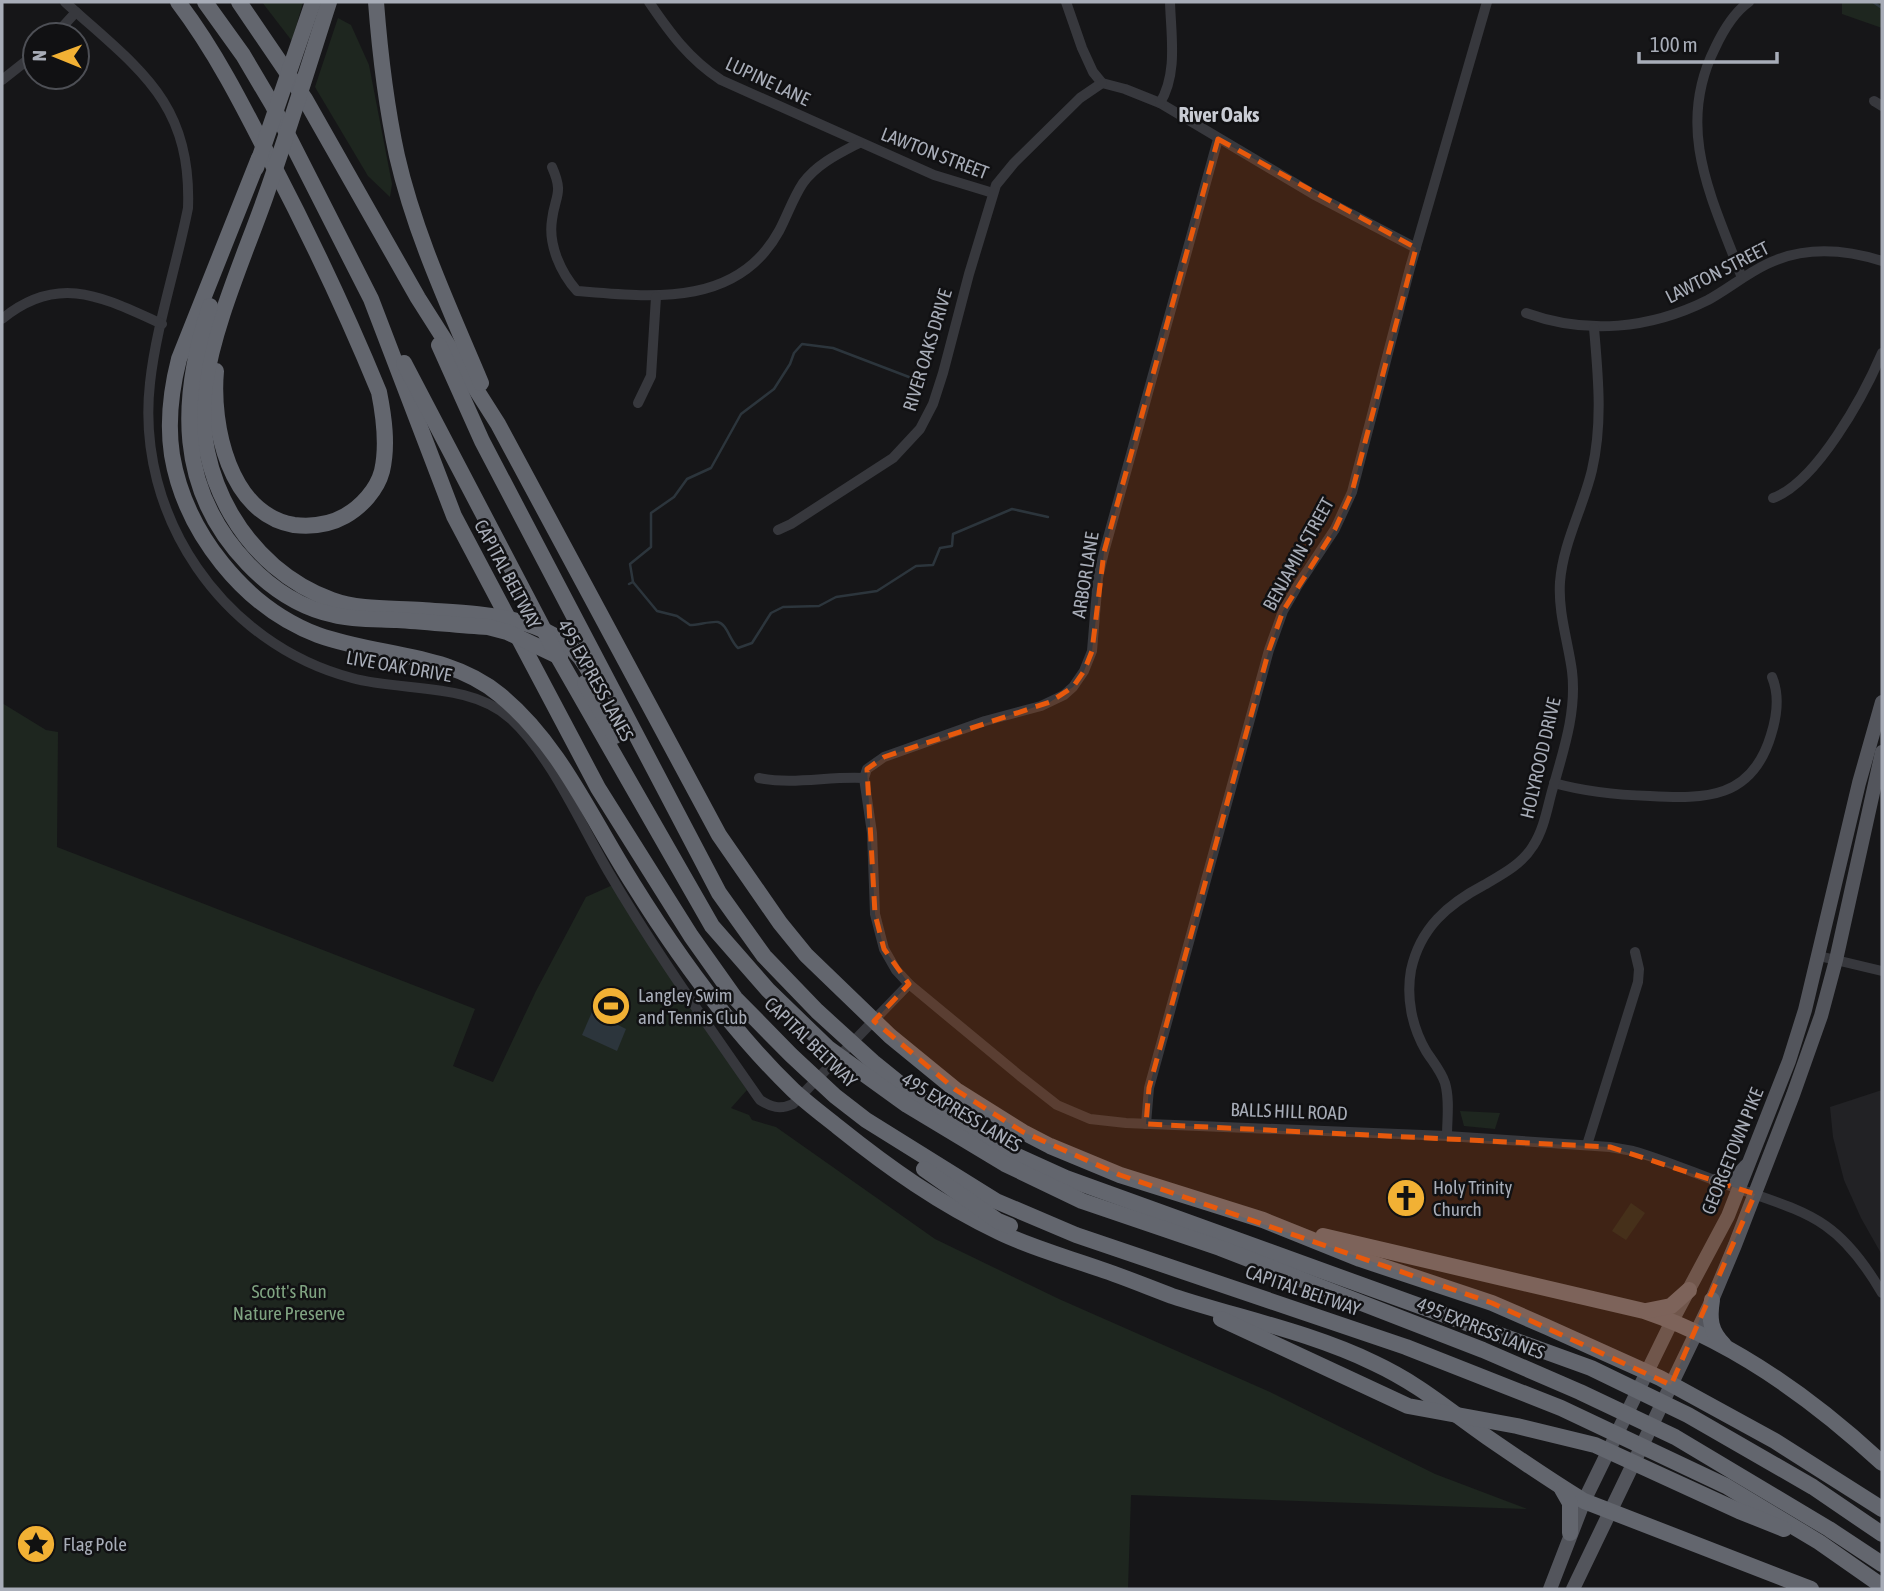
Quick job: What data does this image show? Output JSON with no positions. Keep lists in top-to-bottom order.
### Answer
{
  "streets": {
    "highway": ["CAPITAL BELTWAY", "495 EXPRESS LANES"],
    "main road": ["GEORGETOWN PIKE"],
    "street": [
      "LUPINE LANE",
      "LAWTON STREET",
      "RIVER OAKS DRIVE",
      "BENJAMIN STREET",
      "ARBOR LANE",
      "LIVE OAK DRIVE",
      "HOLYROOD DRIVE",
      "BALLS HILL ROAD"
    ]
  },
  "crossings": [
    ["LUPINE LANE", "LAWTON STREET"],
    ["LAWTON STREET", "RIVER OAKS DRIVE"],
    ["LAWTON STREET", "HOLYROOD DRIVE"],
    ["BENJAMIN STREET", "BALLS HILL ROAD"],
    ["CAPITAL BELTWAY", "495 EXPRESS LANES"],
    ["ARBOR LANE", "BALLS HILL ROAD"],
    ["LIVE OAK DRIVE", "BALLS HILL ROAD"],
    ["HOLYROOD DRIVE", "BALLS HILL ROAD"],
    ["BALLS HILL ROAD", "GEORGETOWN PIKE"]
  ],
  "districts": ["River Oaks"],
  "parks": ["Scott's Run Nature Preserve"],
  "places": {
    "sports": ["Langley Swim and Tennis Club"],
    "church": ["Holy Trinity Church"],
    "place": ["Flag Pole"]
  },
  "scale_bar": "100 m",
  "north": "left"
}
